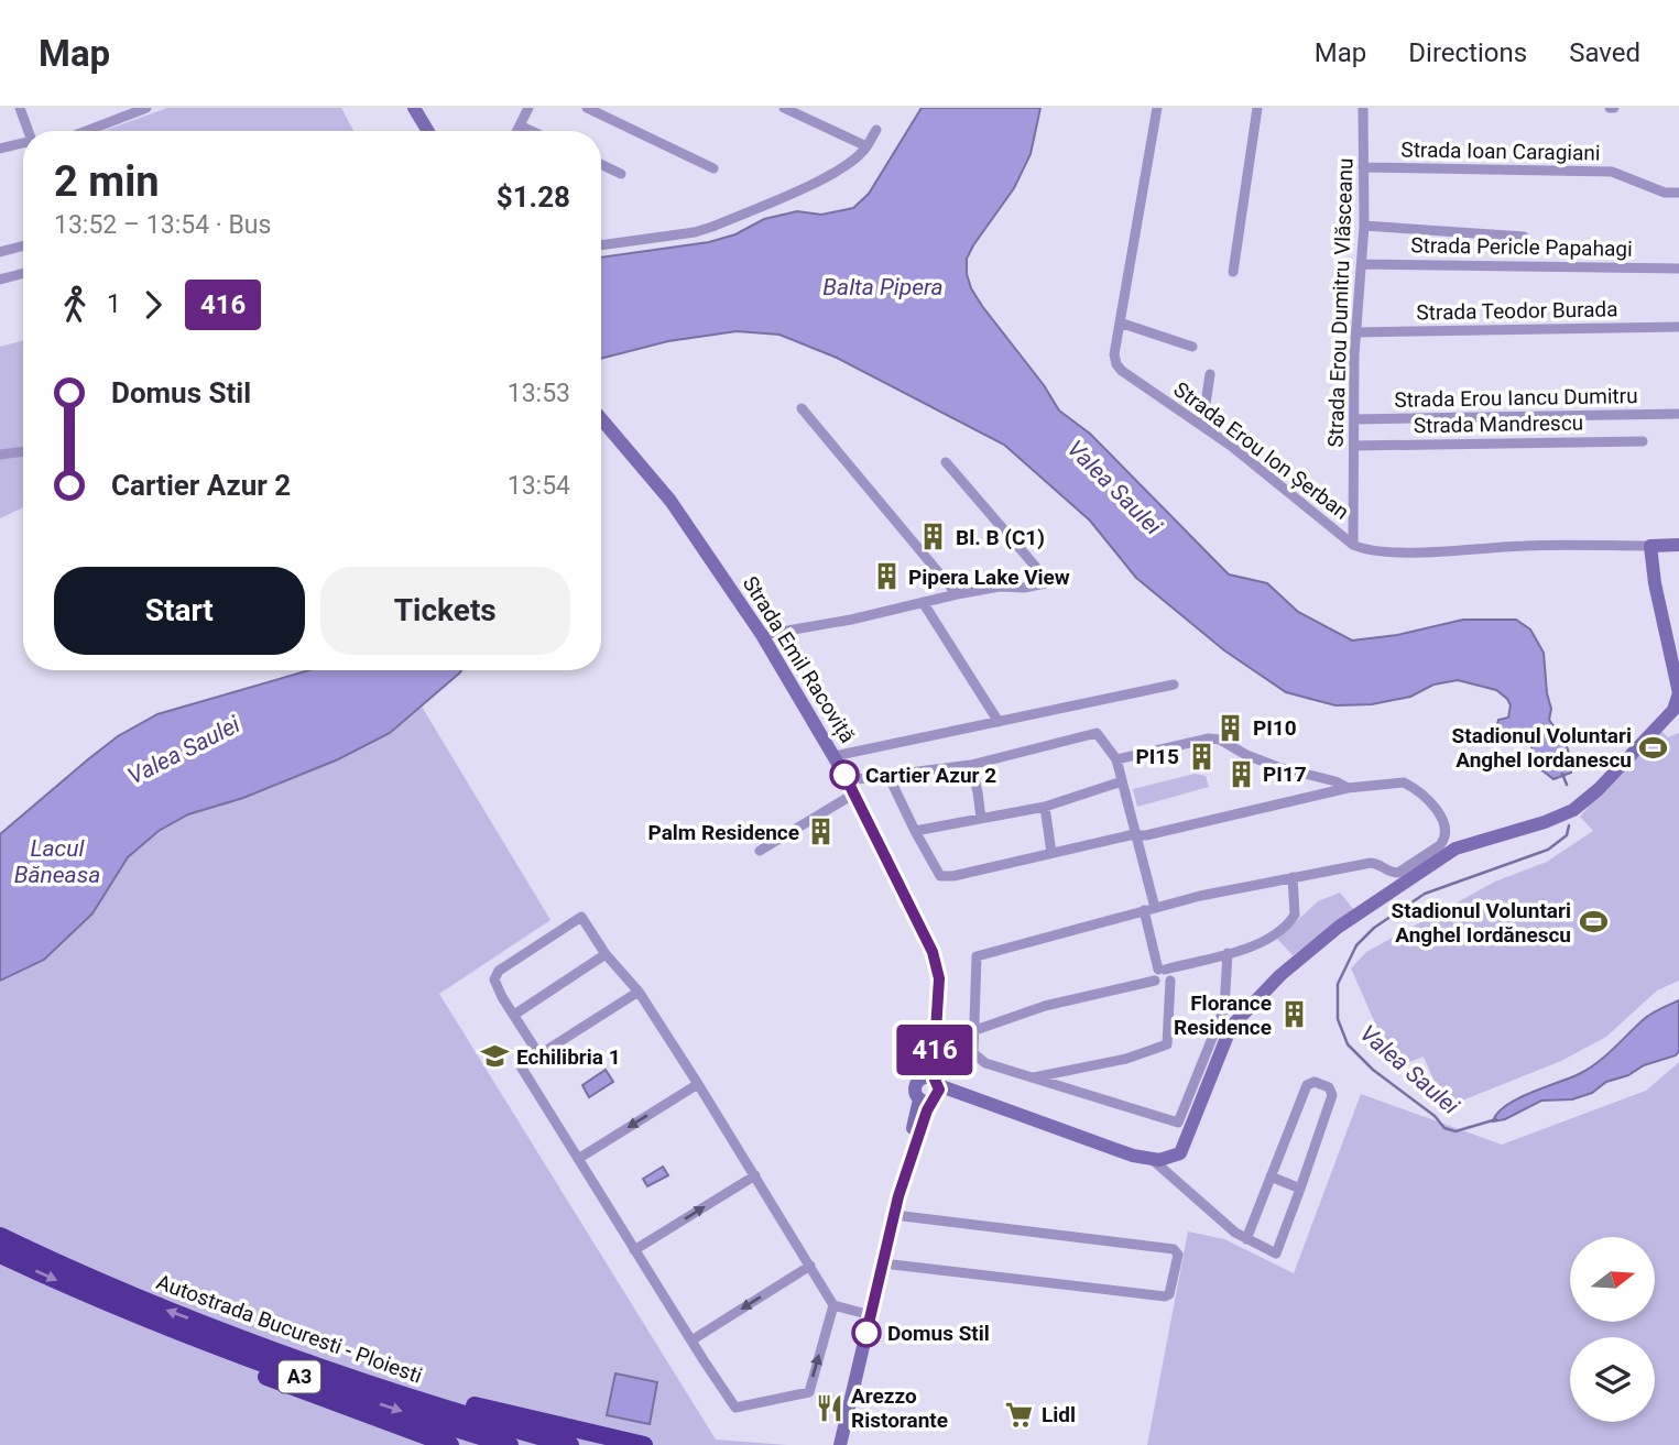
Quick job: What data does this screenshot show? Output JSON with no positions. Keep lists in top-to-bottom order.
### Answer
{
  "streets": {
    "highway": ["Autostrada Bucuresti - Ploiesti", "A3"],
    "street": [
      "Strada Ioan Caragiani",
      "Strada Pericle Papahagi",
      "Strada Erou Dumitru Vlăsceanu",
      "Strada Teodor Burada",
      "Strada Erou Iancu Dumitru",
      "Strada Mandrescu",
      "Strada Erou Ion Șerban",
      "Strada Emil Racoviță"
    ]
  },
  "crossings": [
    ["Strada Ioan Caragiani", "Strada Erou Dumitru Vlăsceanu"],
    ["Strada Pericle Papahagi", "Strada Erou Dumitru Vlăsceanu"],
    ["Strada Erou Dumitru Vlăsceanu", "Strada Teodor Burada"],
    ["Strada Erou Dumitru Vlăsceanu", "Strada Erou Iancu Dumitru"],
    ["Strada Erou Dumitru Vlăsceanu", "Strada Mandrescu"],
    ["Strada Erou Dumitru Vlăsceanu", "Strada Erou Ion Șerban"]
  ],
  "water": ["Balta Pipera", "Valea Saulei", "Lacul Băneasa"],
  "places": {
    "building": [
      "Bl. B (C1)",
      "Pipera Lake View",
      "PI10",
      "PI15",
      "PI17",
      "Palm Residence",
      "Florance Residence"
    ],
    "sports": ["Stadionul Voluntari Anghel Iordanescu", "Stadionul Voluntari Anghel Iordănescu"],
    "other": ["Cartier Azur 2", "Domus Stil"],
    "school or university": ["Echilibria 1"],
    "restaurant": ["Arezzo Ristorante"],
    "supermarket": ["Lidl"]
  },
  "lines": ["bus line 416"],
  "north": "right",
  "page": {
    "header": "Map",
    "nav": ["Map", "Directions", "Saved"],
    "on_map": "416",
    "heading": ["2 min", "13:52 – 13:54 · Bus", "$1.28"],
    "legs": ["1", "416"],
    "list": [
      {
        "name": "Domus Stil",
        "value": "13:53"
      },
      {
        "name": "Cartier Azur 2",
        "value": "13:54"
      }
    ],
    "buttons": ["Start", "Tickets"]
  }
}
